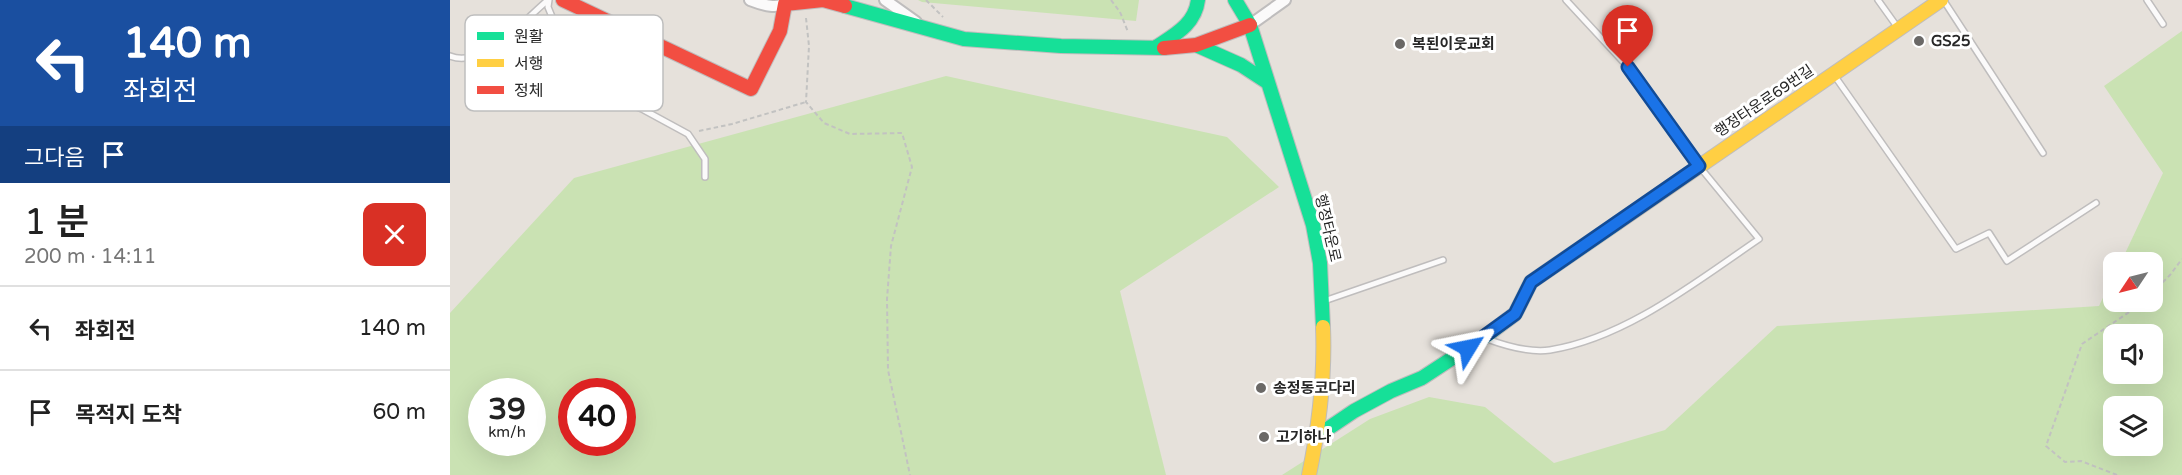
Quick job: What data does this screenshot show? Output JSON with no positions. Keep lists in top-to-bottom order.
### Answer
{
  "streets": {
    "street": ["행정타운로69번길", "행정타운로"]
  },
  "crossings": [
    ["행정타운로69번길", "행정타운로"]
  ],
  "places": [
    "GS25",
    "복된이웃교회",
    "송정동코다리",
    "고기하나"
  ],
  "legend": ["원활", "서행", "정체"],
  "north": "bottom left",
  "page": {
    "turn": ["140 m", "좌회전"],
    "then": "그다음",
    "heading": ["1 분", "200 m · 14:11"],
    "list": [
      {
        "name": "좌회전",
        "value": "140 m"
      },
      {
        "name": "목적지 도착",
        "value": "60 m"
      }
    ],
    "speed": "39 km/h",
    "limit": "40"
  }
}
